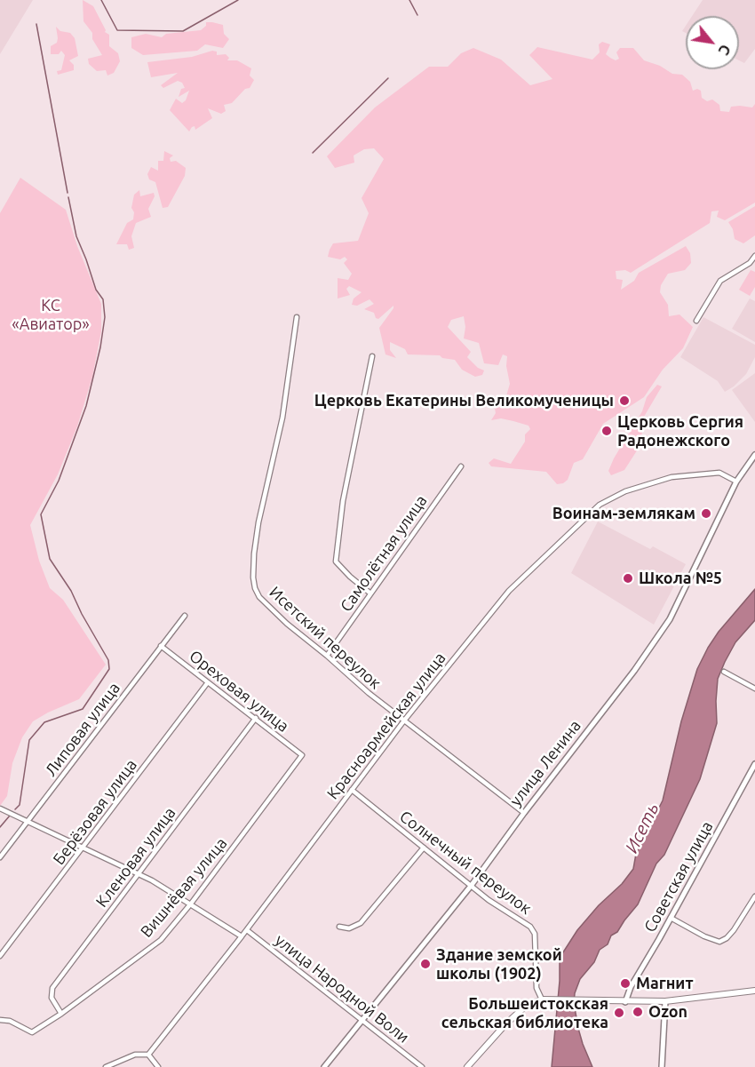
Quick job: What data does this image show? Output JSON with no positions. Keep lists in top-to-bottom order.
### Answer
{
  "streets": {
    "street": [
      "Самолётная улица",
      "Исетский переулок",
      "Ореховая улица",
      "Красноармейская улица",
      "Липовая улица",
      "улица Ленина",
      "Берёзовая улица",
      "Кленовая улица",
      "Солнечный переулок",
      "Советская улица",
      "Вишнёвая улица",
      "улица Народной Воли"
    ]
  },
  "crossings": [
    ["Самолётная улица", "Исетский переулок"],
    ["Исетский переулок", "Красноармейская улица"],
    ["Исетский переулок", "улица Ленина"],
    ["Ореховая улица", "Липовая улица"],
    ["Ореховая улица", "Берёзовая улица"],
    ["Ореховая улица", "Кленовая улица"],
    ["Ореховая улица", "Вишнёвая улица"],
    ["Красноармейская улица", "улица Ленина"],
    ["Красноармейская улица", "Солнечный переулок"],
    ["Красноармейская улица", "улица Народной Воли"],
    ["улица Ленина", "Солнечный переулок"],
    ["улица Ленина", "улица Народной Воли"],
    ["Кленовая улица", "Вишнёвая улица"]
  ],
  "water": ["Исеть"],
  "parks": ["КС «Авиатор»"],
  "places": [
    "Церковь Екатерины Великомученицы",
    "Церковь Сергия Радонежского",
    "Воинам-землякам",
    "Школа №5",
    "Здание земской школы (1902)",
    "Магнит",
    "Ozon",
    "Большеистокская сельская библиотека"
  ],
  "north": "bottom right"
}
